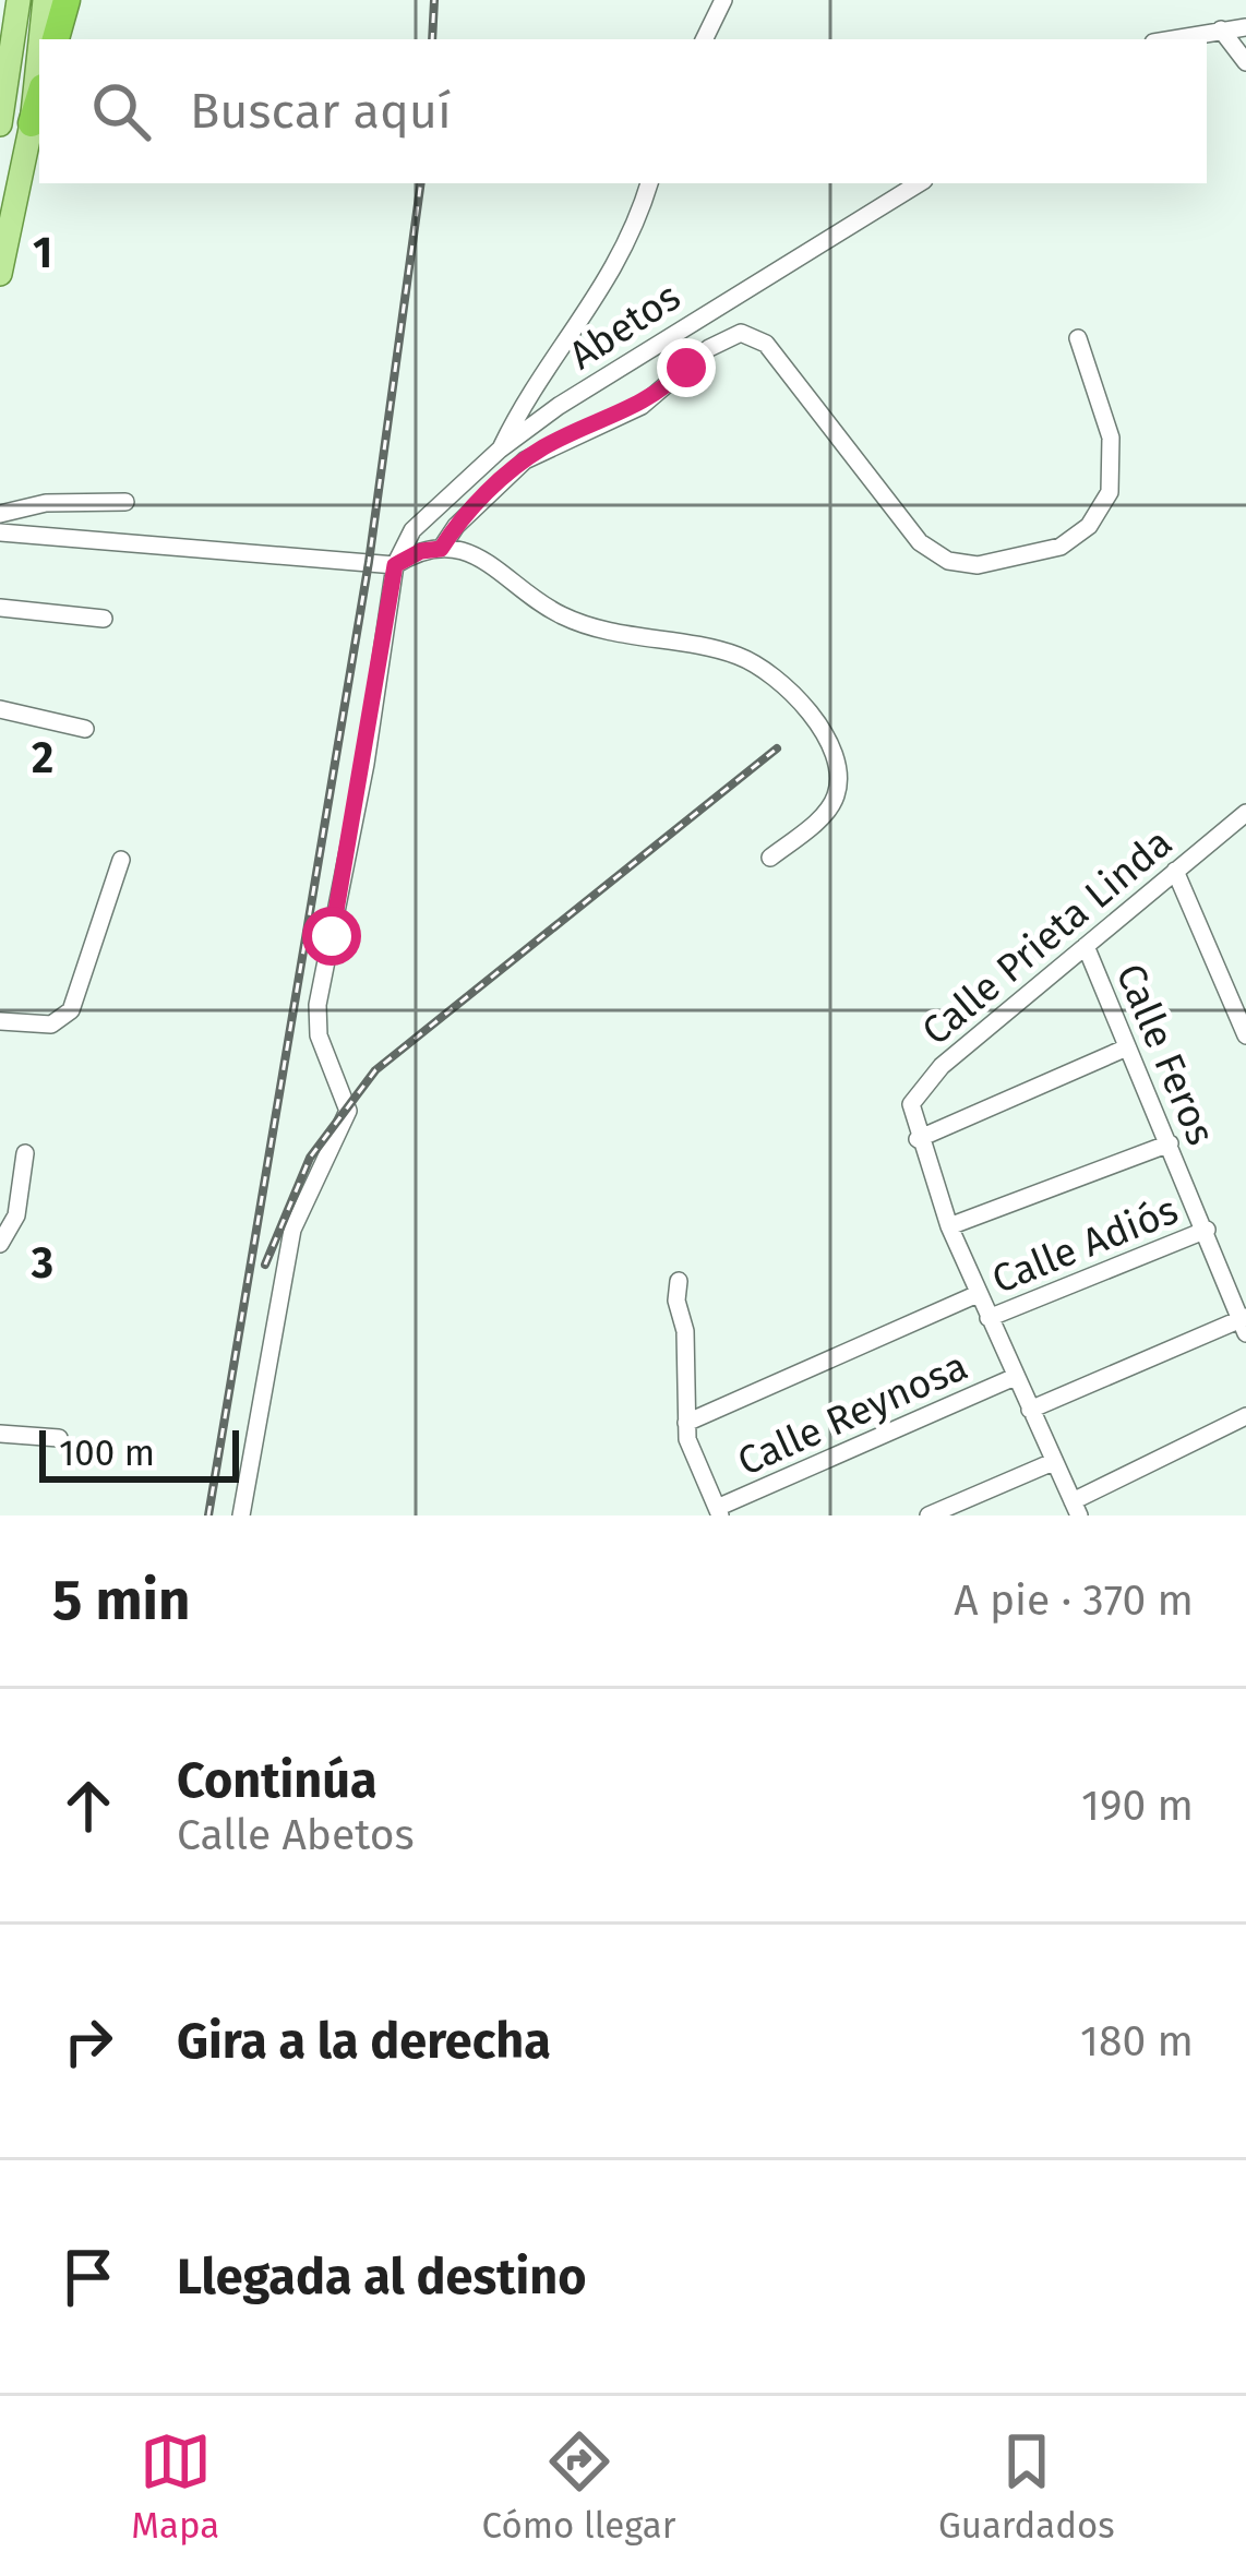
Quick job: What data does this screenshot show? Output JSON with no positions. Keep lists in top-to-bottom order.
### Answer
{
  "streets": {
    "street": [
      "Abetos",
      "Calle Prieta Linda",
      "Calle Feros",
      "Calle Adiós",
      "Calle Reynosa"
    ]
  },
  "crossings": [
    ["Calle Prieta Linda", "Calle Feros"],
    ["Calle Feros", "Calle Adiós"]
  ],
  "scale_bar": "100 m",
  "page": {
    "search": "Buscar aquí",
    "scale": "100 m",
    "heading": ["5 min", "A pie · 370 m"],
    "list": [
      ["Continúa", "Calle Abetos", "190 m"],
      ["Gira a la derecha", "180 m"],
      "Llegada al destino"
    ],
    "nav": ["Mapa", "Cómo llegar", "Guardados"]
  },
  "grid": {
    "rows": ["1", "2", "3"]
  }
}
